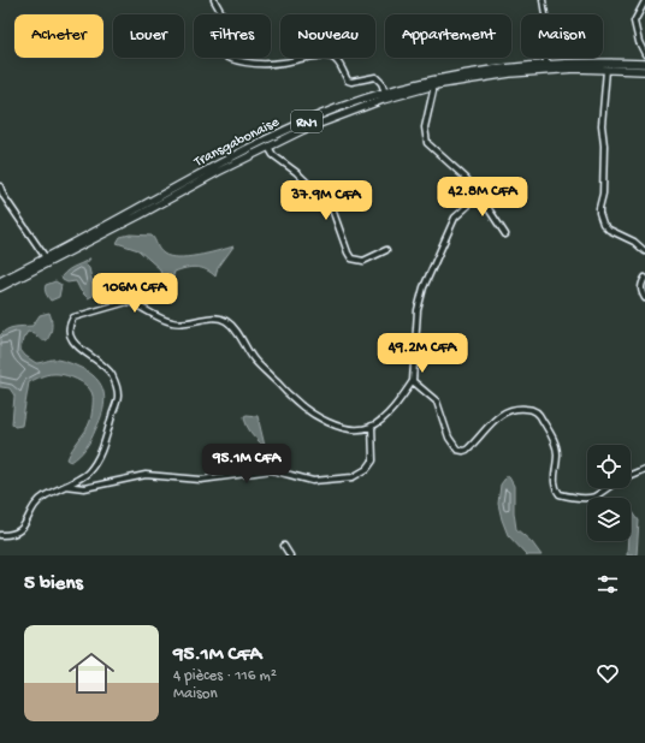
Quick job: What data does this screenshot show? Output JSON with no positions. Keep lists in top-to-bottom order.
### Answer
{
  "streets": {
    "highway": ["RN1", "Transgabonaise"]
  },
  "page": {
    "chip": [
      "Acheter",
      "Louer",
      "Filtres",
      "Nouveau",
      "Appartement",
      "Maison"
    ],
    "price": [
      "42.8M CFA",
      "37.9M CFA",
      "106M CFA",
      "49.2M CFA",
      "95.1M CFA"
    ],
    "heading": "5 biens",
    "list": [
      {
        "name": "95.1M CFA",
        "note": "4 pièces · 116 m² · Maison"
      }
    ]
  }
}
